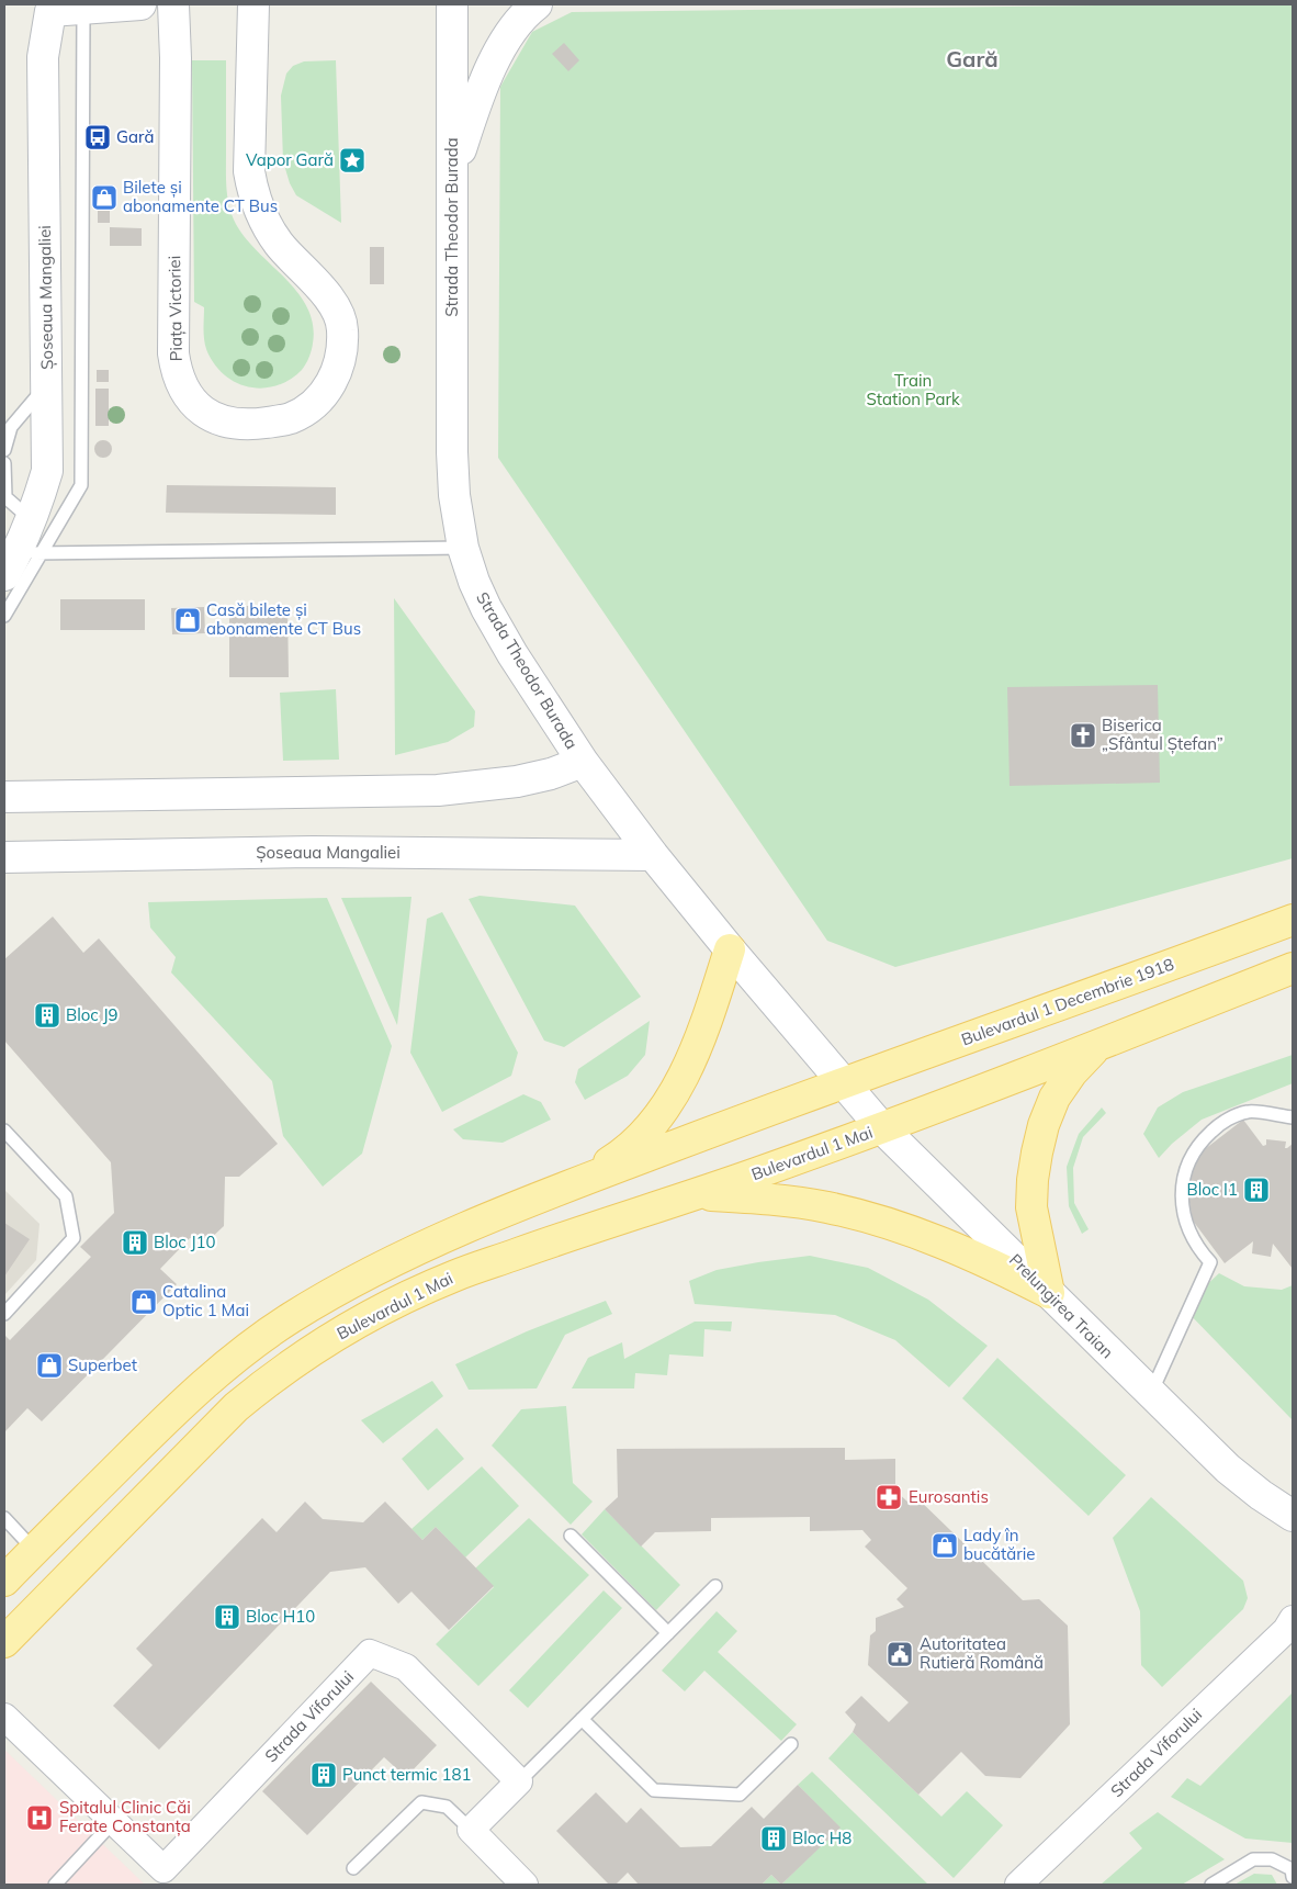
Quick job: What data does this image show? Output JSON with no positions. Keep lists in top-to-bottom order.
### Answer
{
  "streets": {
    "main road": ["Bulevardul 1 Decembrie 1918", "Bulevardul 1 Mai"],
    "street": [
      "Strada Theodor Burada",
      "Șoseaua Mangaliei",
      "Piața Victoriei",
      "Prelungirea Traian",
      "Strada Viforului"
    ]
  },
  "crossings": [
    ["Strada Theodor Burada", "Șoseaua Mangaliei"],
    ["Strada Theodor Burada", "Bulevardul 1 Decembrie 1918"],
    ["Strada Theodor Burada", "Prelungirea Traian"],
    ["Bulevardul 1 Decembrie 1918", "Prelungirea Traian"],
    ["Bulevardul 1 Mai", "Prelungirea Traian"]
  ],
  "districts": ["Gară"],
  "parks": ["Train Station Park"],
  "places": {
    "bus stop": ["Gară"],
    "place": ["Vapor Gară"],
    "shop": [
      "Bilete și abonamente CT Bus",
      "Casă bilete și abonamente CT Bus",
      "Catalina Optic 1 Mai",
      "Superbet",
      "Lady în bucătărie"
    ],
    "church": ["Biserica „Sfântul Ștefan”"],
    "building": [
      "Bloc J9",
      "Bloc I1",
      "Bloc J10",
      "Bloc H10",
      "Punct termic 181",
      "Bloc H8"
    ],
    "pharmacy": ["Eurosantis"],
    "public building": ["Autoritatea Rutieră Română"],
    "hospital": ["Spitalul Clinic Căi Ferate Constanța"]
  }
}
